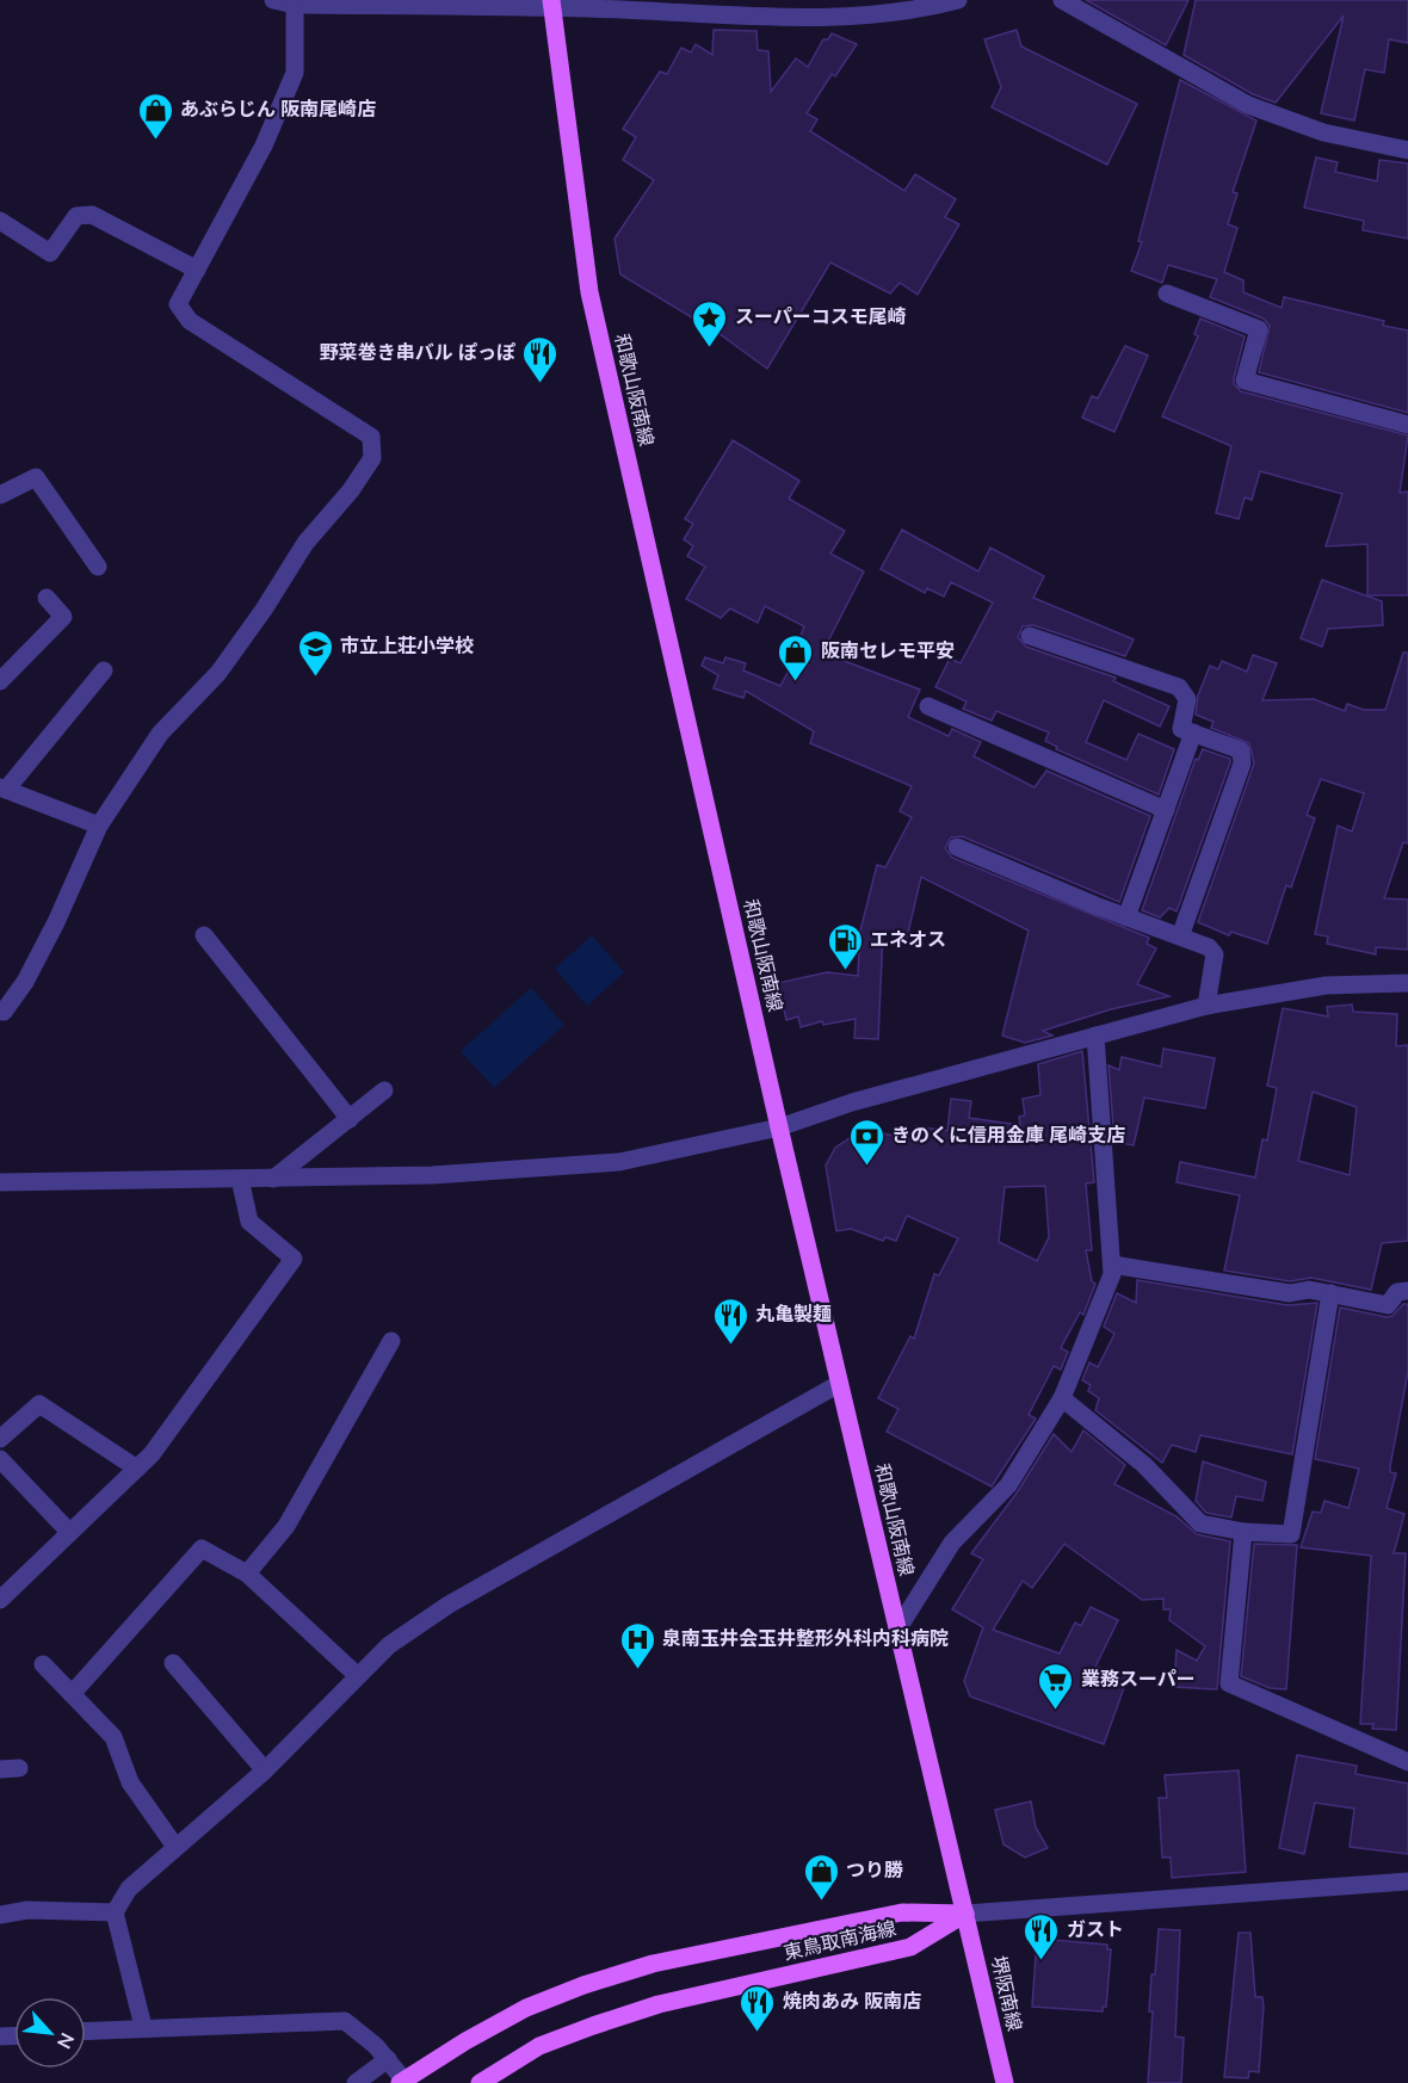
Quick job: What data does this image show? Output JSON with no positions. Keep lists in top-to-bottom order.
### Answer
{
  "streets": {
    "main road": ["和歌山阪南線", "東鳥取南海線", "堺阪南線"]
  },
  "crossings": [
    ["和歌山阪南線", "東鳥取南海線"],
    ["和歌山阪南線", "堺阪南線"],
    ["東鳥取南海線", "堺阪南線"]
  ],
  "places": {
    "shop": ["あぶらじん 阪南尾崎店", "阪南セレモ平安", "つり勝"],
    "place": ["スーパーコスモ尾崎"],
    "restaurant": [
      "野菜巻き串バル ぽっぽ",
      "丸亀製麺",
      "ガスト",
      "焼肉あみ 阪南店"
    ],
    "school or university": ["市立上荘小学校"],
    "fuel station": ["エネオス"],
    "bank": ["きのくに信用金庫 尾崎支店"],
    "hospital": ["泉南玉井会玉井整形外科内科病院"],
    "supermarket": ["業務スーパー"]
  },
  "north": "bottom right"
}
